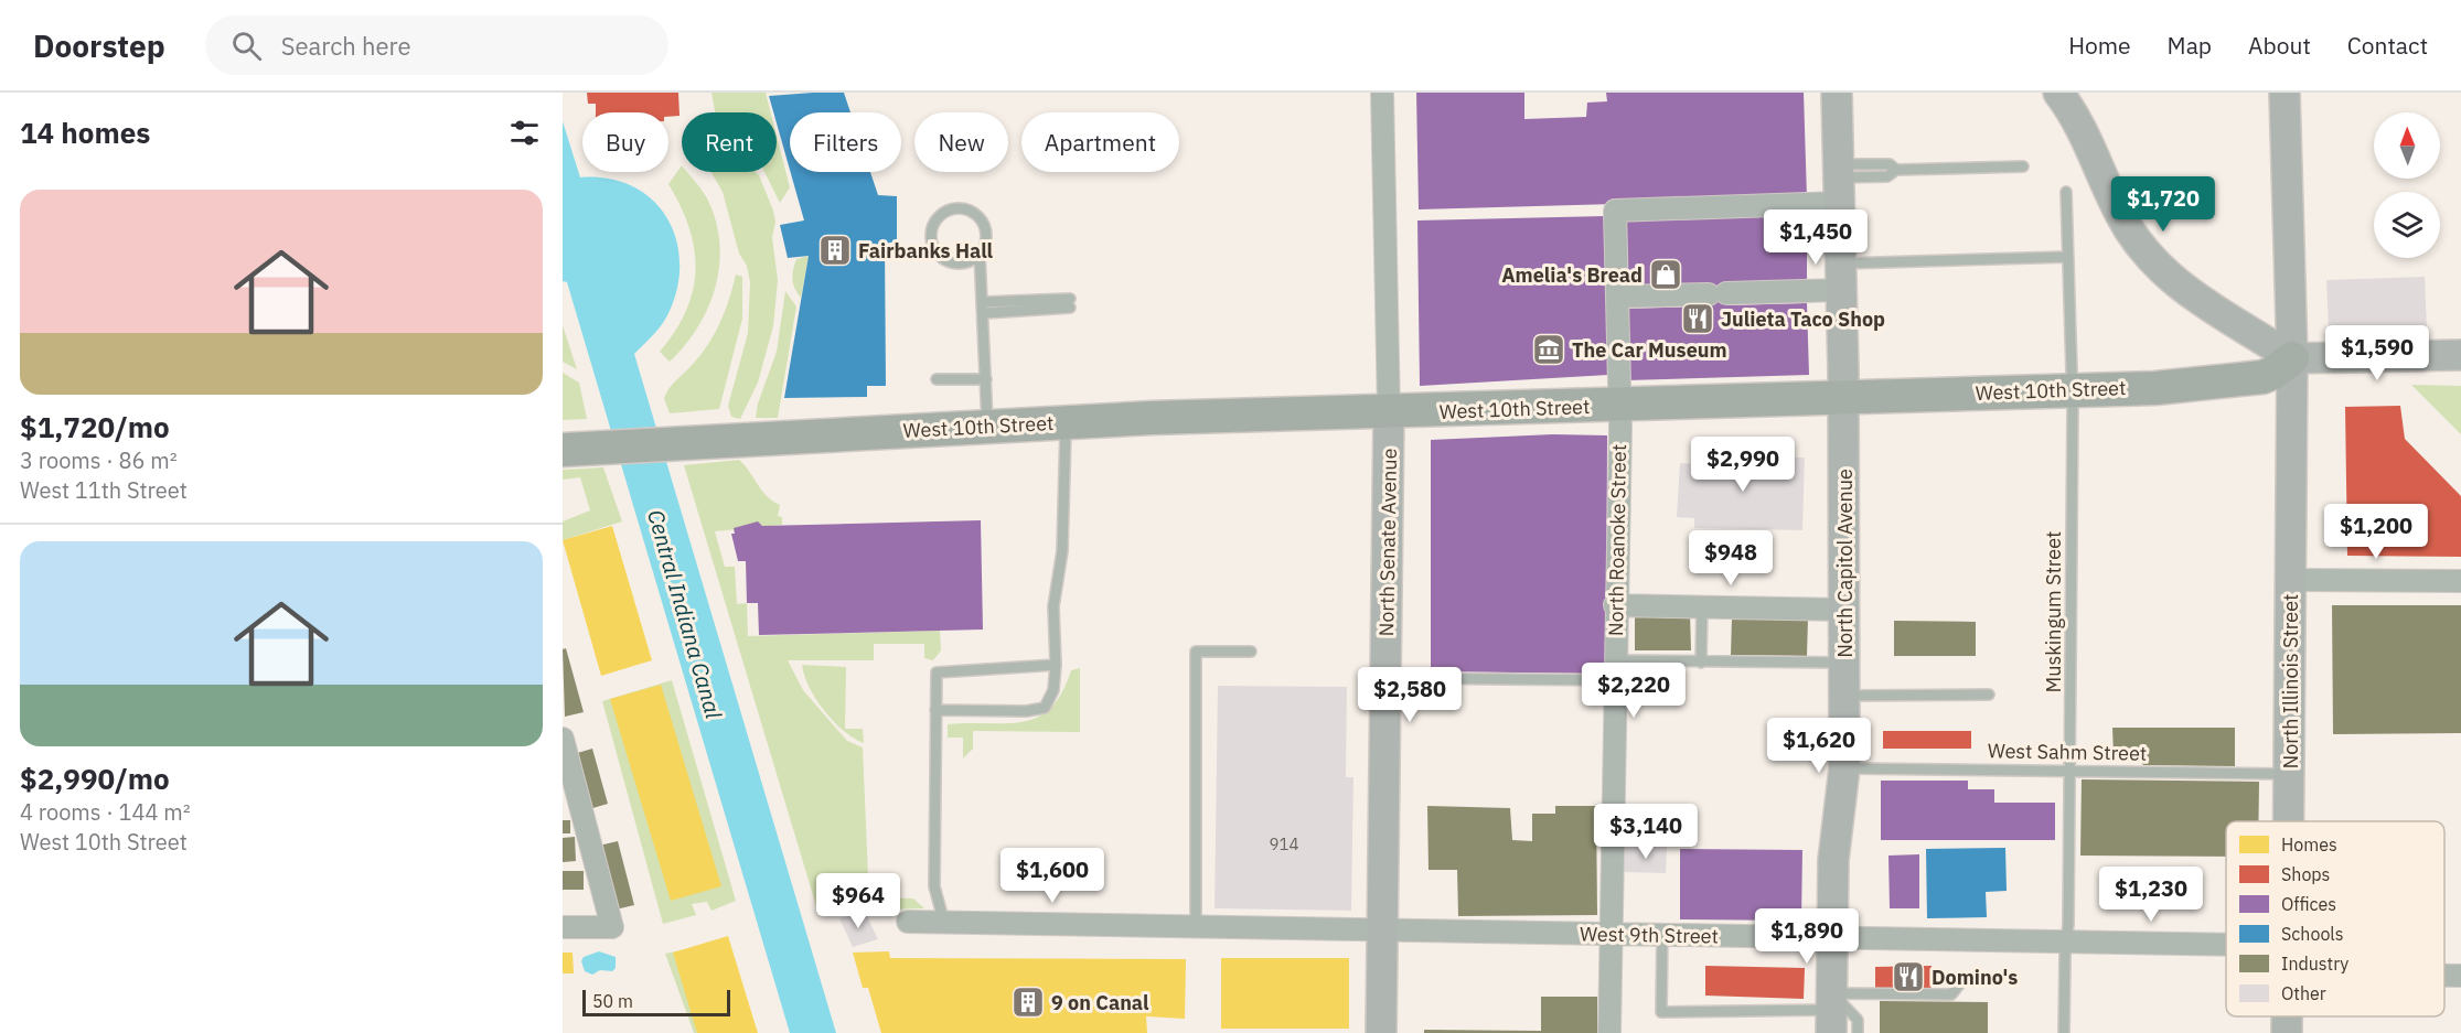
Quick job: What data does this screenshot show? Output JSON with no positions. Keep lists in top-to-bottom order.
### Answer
{
  "streets": {
    "main road": [
      "West 10th Street",
      "North Senate Avenue",
      "North Capitol Avenue",
      "North Illinois Street"
    ],
    "street": ["North Roanoke Street", "West 9th Street"],
    "lane": ["Muskingum Street", "West Sahm Street"]
  },
  "crossings": [
    ["West 10th Street", "North Roanoke Street"],
    ["West 10th Street", "North Senate Avenue"],
    ["West 10th Street", "North Capitol Avenue"],
    ["West 10th Street", "Muskingum Street"],
    ["West 10th Street", "North Illinois Street"],
    ["North Roanoke Street", "North Capitol Avenue"],
    ["North Roanoke Street", "West 9th Street"],
    ["North Senate Avenue", "West 9th Street"],
    ["North Capitol Avenue", "West Sahm Street"],
    ["North Capitol Avenue", "West 9th Street"],
    ["Muskingum Street", "West Sahm Street"],
    ["Muskingum Street", "West 9th Street"],
    ["North Illinois Street", "West Sahm Street"]
  ],
  "water": ["Central Indiana Canal"],
  "places": {
    "building": ["Fairbanks Hall", "9 on Canal"],
    "shop": ["Amelia's Bread"],
    "restaurant": ["Julieta Taco Shop", "Domino's"],
    "museum": ["The Car Museum"]
  },
  "house_numbers": ["914"],
  "legend": [
    "Homes",
    "Shops",
    "Offices",
    "Schools",
    "Industry",
    "Other"
  ],
  "scale_bar": "50 m",
  "north": "top",
  "page": {
    "header": "Doorstep",
    "search": "Search here",
    "nav": [
      "Home",
      "Map",
      "About",
      "Contact"
    ],
    "heading": "14 homes",
    "chip": [
      "Buy",
      "Rent",
      "Filters",
      "New",
      "Apartment"
    ],
    "list": [
      {
        "name": "$1,720/mo",
        "note": "3 rooms · 86 m² · West 11th Street"
      },
      {
        "name": "$2,990/mo",
        "note": "4 rooms · 144 m² · West 10th Street"
      }
    ],
    "price": [
      "$1,720",
      "$1,450",
      "$1,590",
      "$2,990",
      "$1,200",
      "$948",
      "$2,220",
      "$2,580",
      "$1,620",
      "$3,140",
      "$1,600",
      "$1,230",
      "$964",
      "$1,890"
    ],
    "scale": "50 m"
  }
}
